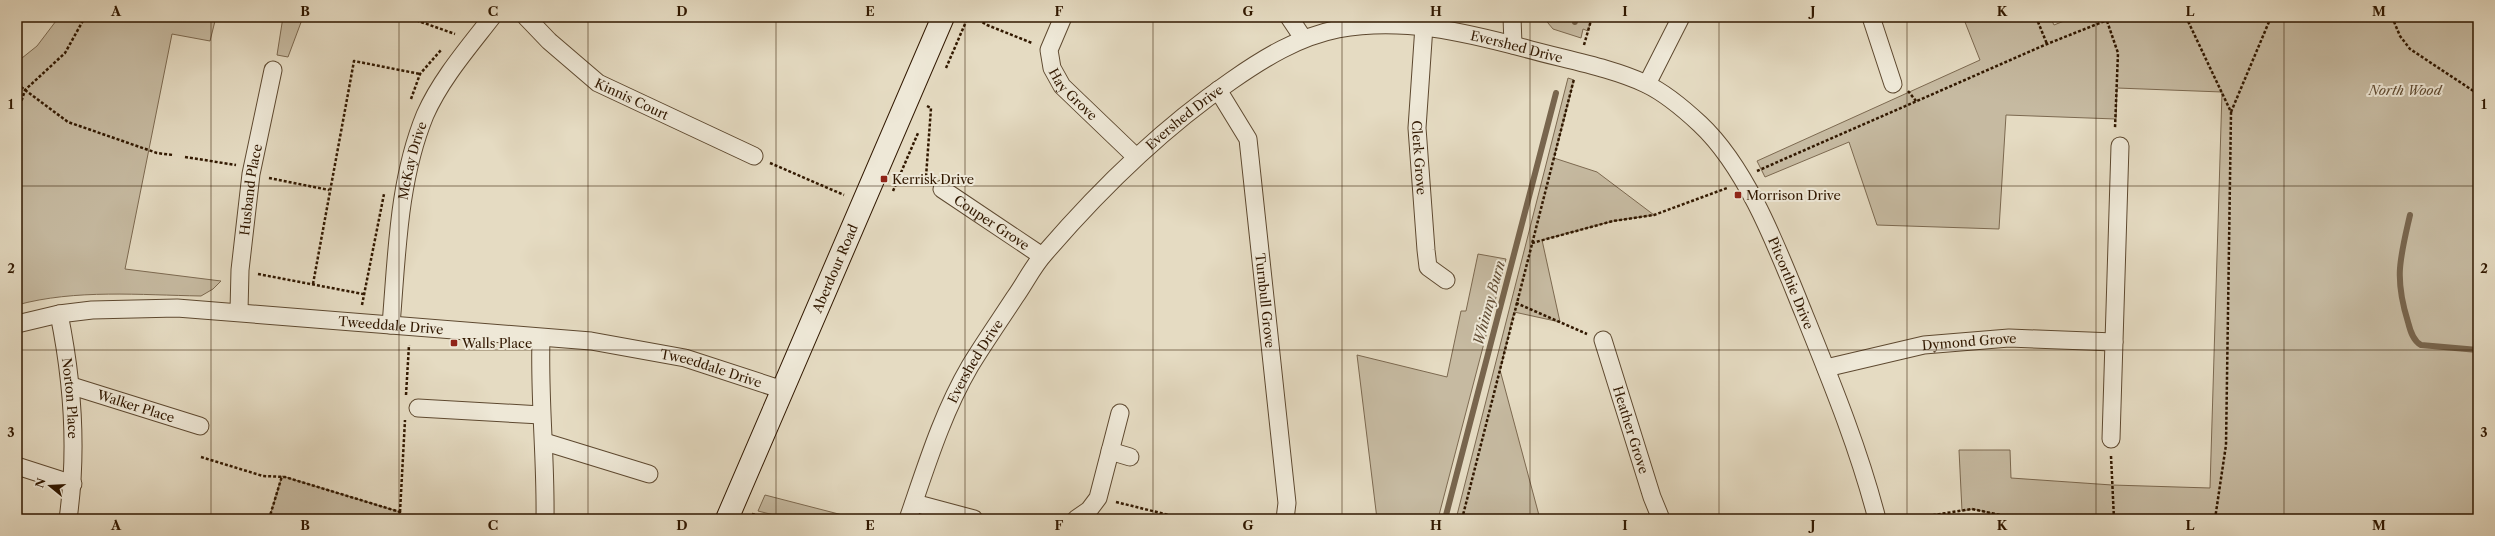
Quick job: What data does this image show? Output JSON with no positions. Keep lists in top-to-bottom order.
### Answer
{
  "streets": {
    "main road": ["Aberdour Road"],
    "street": [
      "Evershed Drive",
      "Hay Grove",
      "Kinnis Court",
      "Clerk Grove",
      "McKay Drive",
      "Husband Place",
      "Couper Grove",
      "Pitcorthie Drive",
      "Turnbull Grove",
      "Tweeddale Drive",
      "Dymond Grove",
      "Norton Place",
      "Walker Place",
      "Heather Grove"
    ]
  },
  "crossings": [
    ["Evershed Drive", "Hay Grove"],
    ["Evershed Drive", "Clerk Grove"],
    ["Evershed Drive", "Couper Grove"],
    ["Evershed Drive", "Pitcorthie Drive"],
    ["Evershed Drive", "Turnbull Grove"],
    ["McKay Drive", "Tweeddale Drive"],
    ["Husband Place", "Tweeddale Drive"],
    ["Aberdour Road", "Tweeddale Drive"],
    ["Pitcorthie Drive", "Dymond Grove"],
    ["Tweeddale Drive", "Norton Place"],
    ["Norton Place", "Walker Place"]
  ],
  "water": ["Whinny Burn"],
  "parks": ["North Wood"],
  "places": {
    "transit": ["Kerrisk Drive", "Morrison Drive", "Walls Place"]
  },
  "north": "left",
  "grid": {
    "columns": [
      "A",
      "B",
      "C",
      "D",
      "E",
      "F",
      "G",
      "H",
      "I",
      "J",
      "K",
      "L",
      "M"
    ],
    "rows": ["1", "2", "3"]
  }
}
